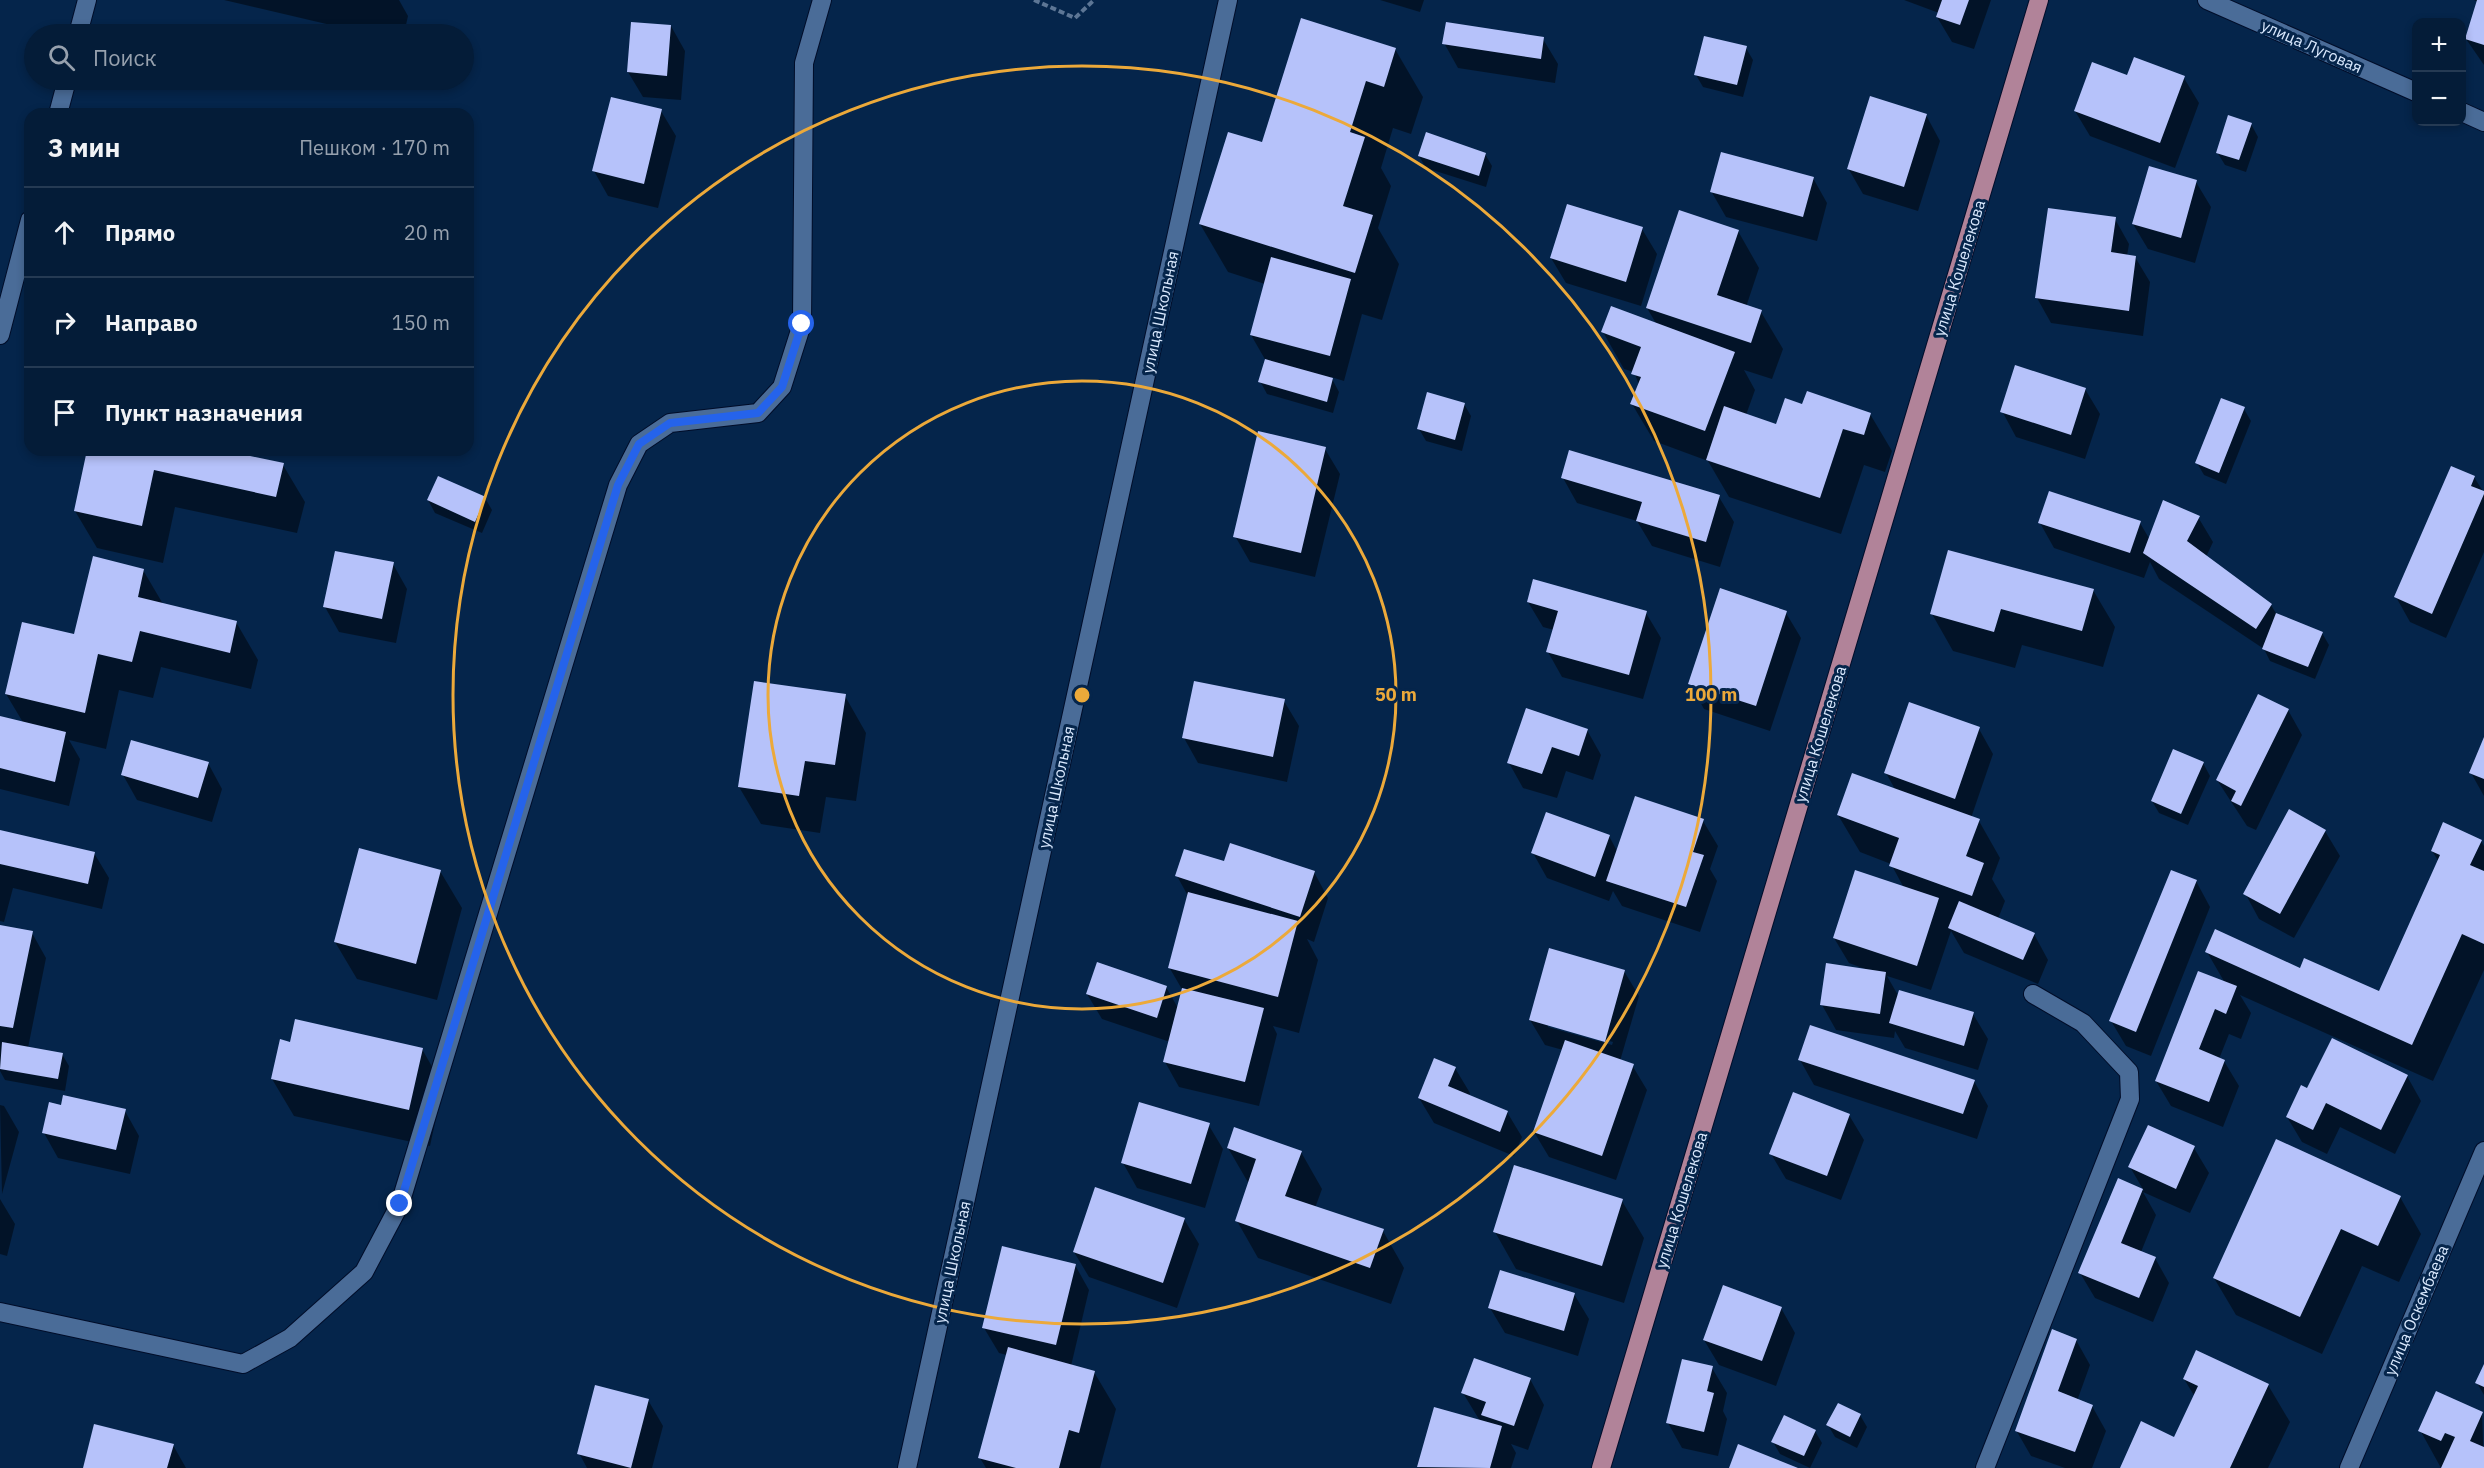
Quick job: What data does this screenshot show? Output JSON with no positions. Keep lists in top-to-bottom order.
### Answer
{
  "streets": {
    "main road": ["улица Кошелекова"],
    "street": ["улица Луговая", "улица Школьная", "улица Оскембаева"]
  },
  "page": {
    "map_buttons": ["+", "−"],
    "search": "Поиск",
    "heading": ["3 мин", "Пешком · 170 m"],
    "list": [
      ["Прямо", "20 m"],
      ["Направо", "150 m"],
      "Пункт назначения"
    ]
  },
  "rings": ["50 m", "100 m"]
}
